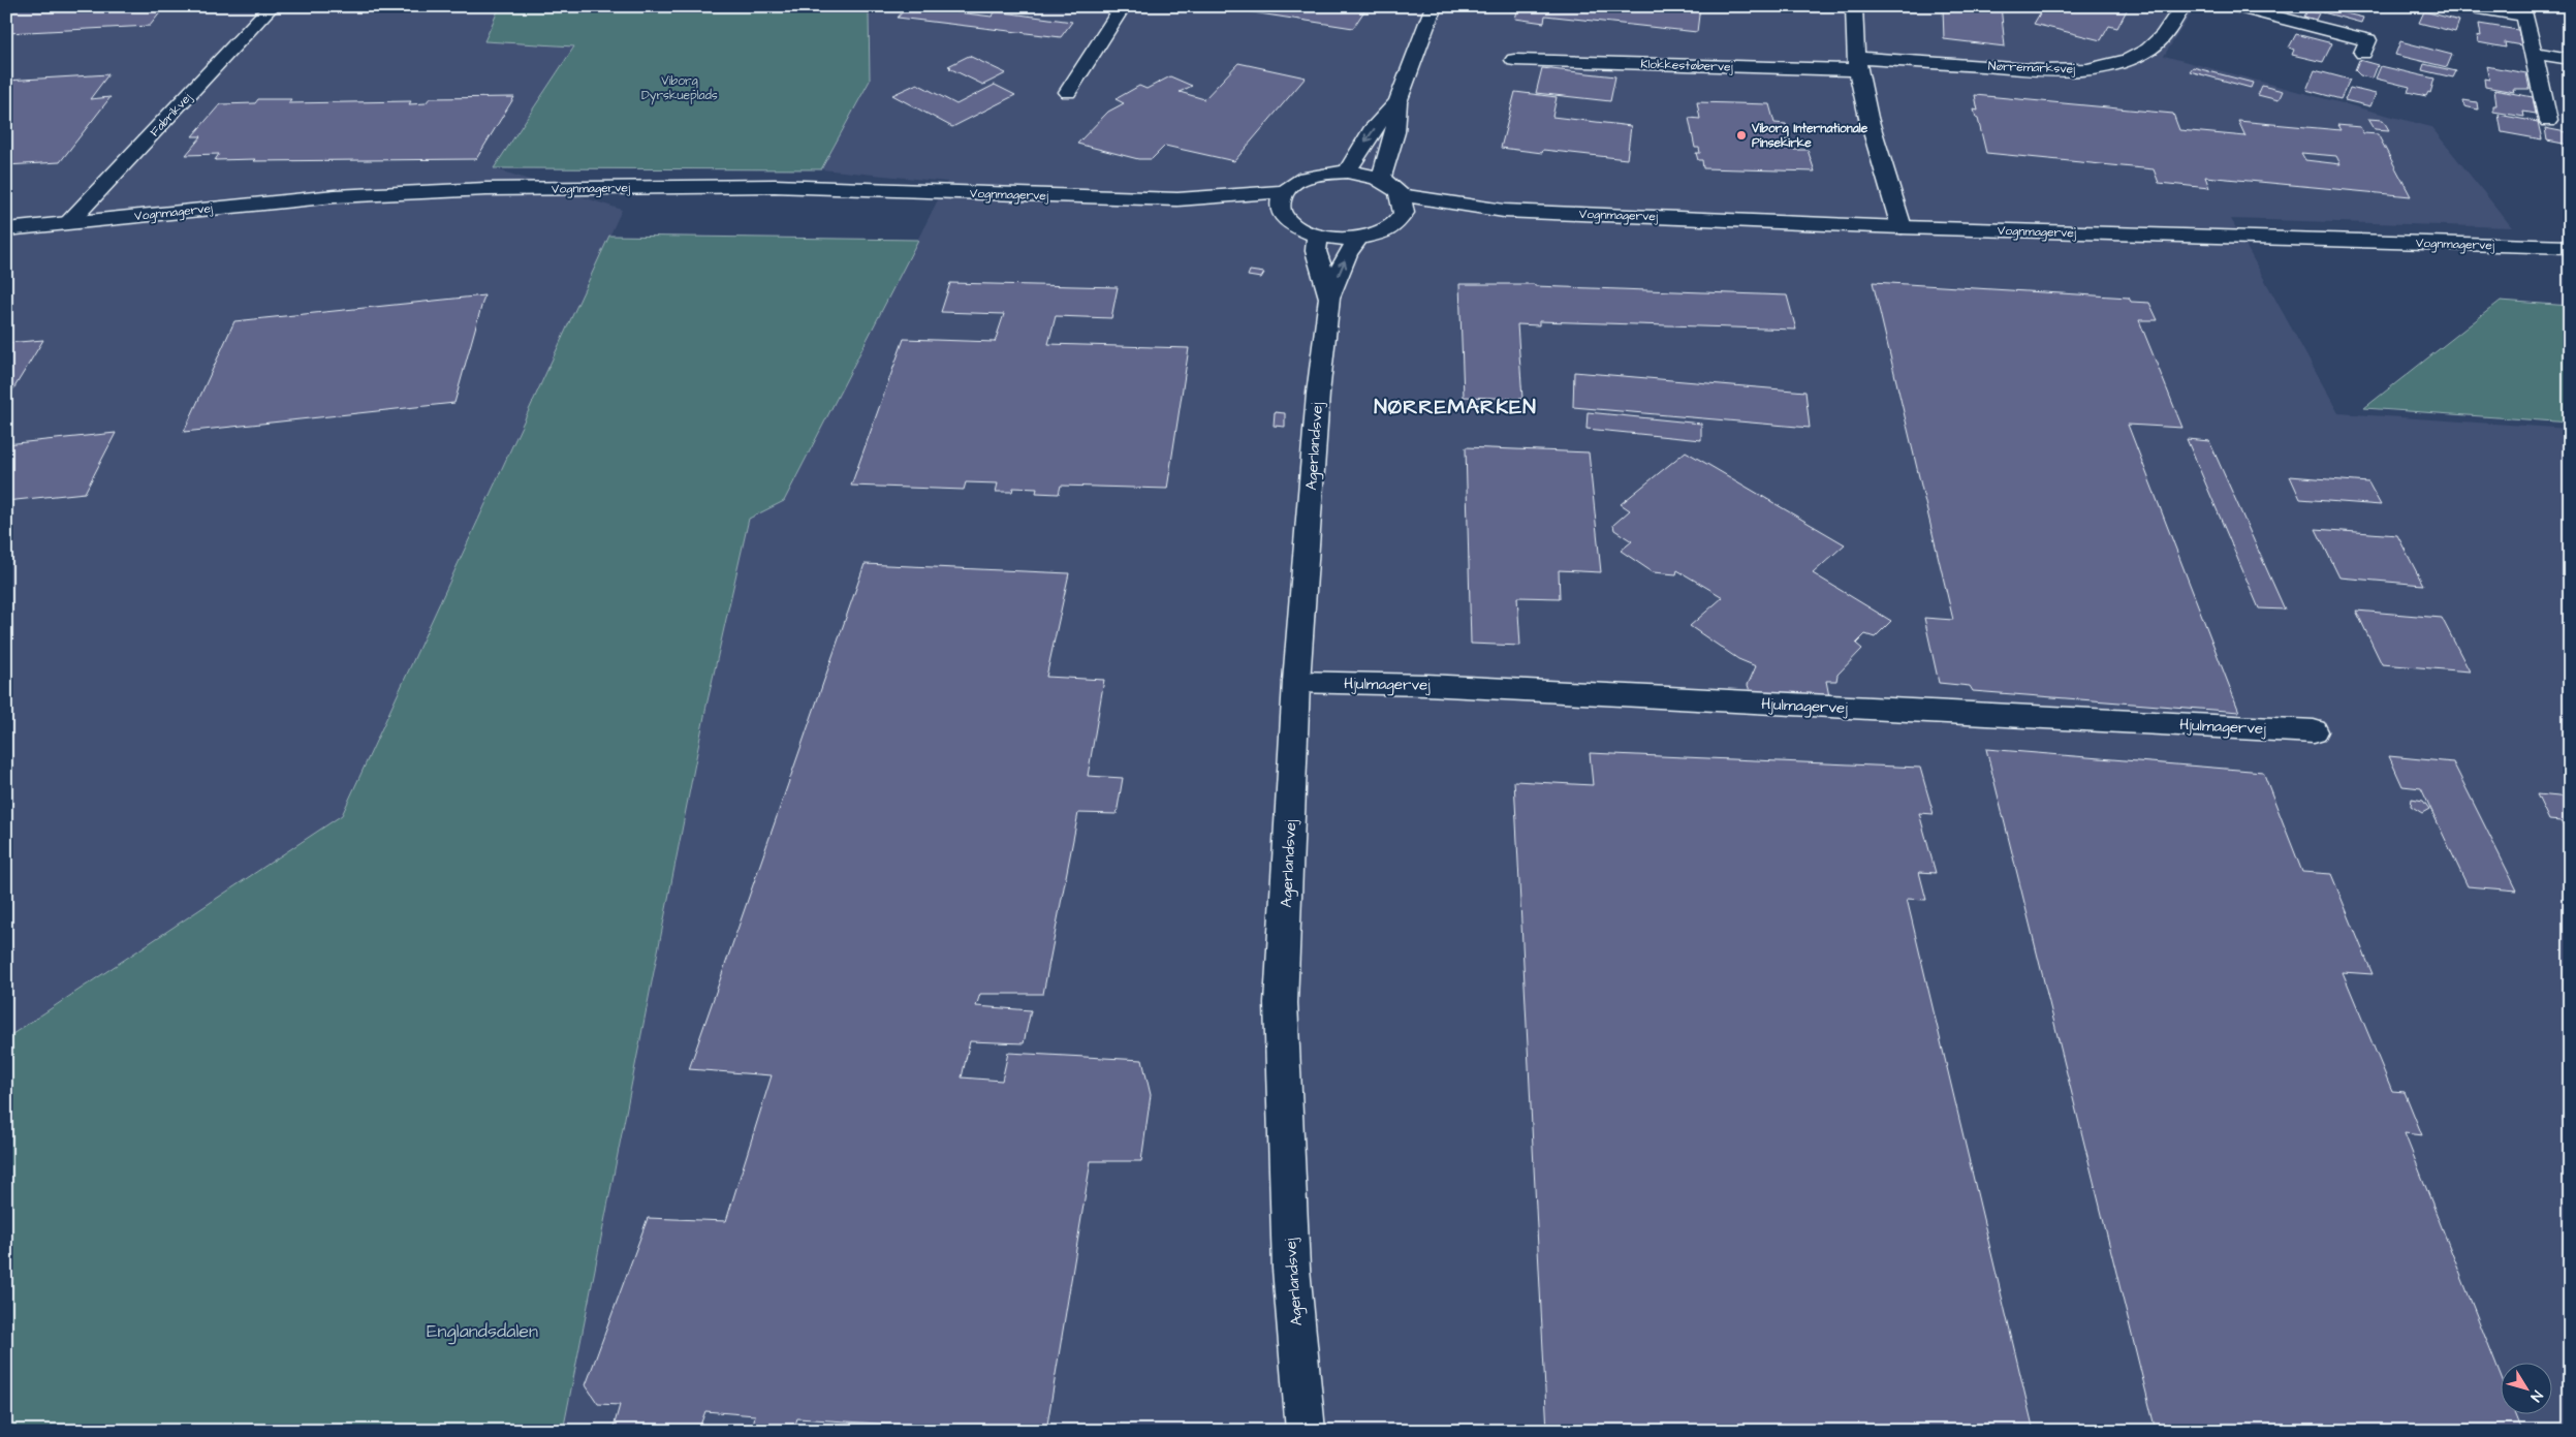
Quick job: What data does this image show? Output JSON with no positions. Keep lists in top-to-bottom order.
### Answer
{
  "streets": {
    "street": [
      "Klokkestøbervej",
      "Nørremarksvej",
      "Fabrikvej",
      "Vognmagervej",
      "Agerlandsvej",
      "Hjulmagervej"
    ]
  },
  "crossings": [
    ["Klokkestøbervej", "Nørremarksvej"],
    ["Fabrikvej", "Vognmagervej"],
    ["Vognmagervej", "Agerlandsvej"],
    ["Agerlandsvej", "Hjulmagervej"]
  ],
  "districts": ["NØRREMARKEN"],
  "parks": ["Viborg Dyrskueplads", "Englandsdalen"],
  "places": ["Viborg Internationale Pinsekirke"],
  "north": "bottom right"
}
